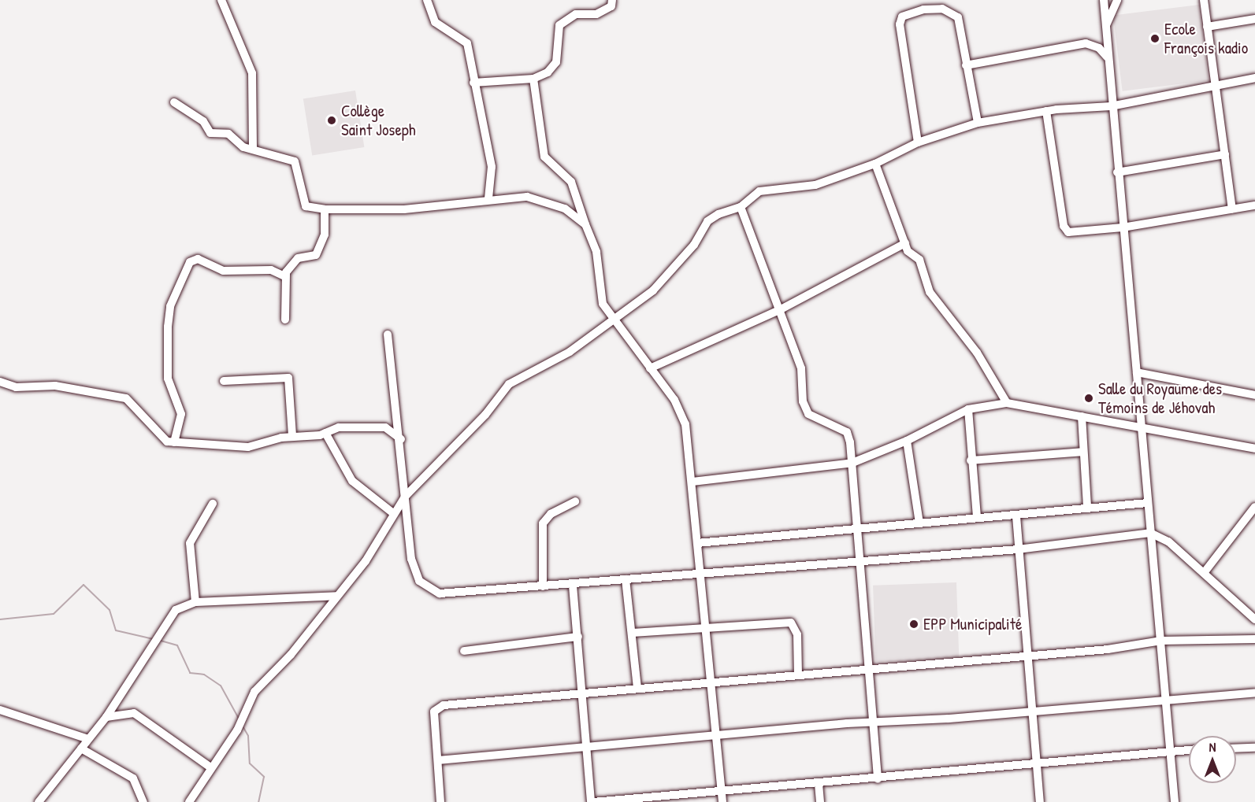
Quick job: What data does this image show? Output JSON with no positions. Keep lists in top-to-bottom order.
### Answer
{
  "places": [
    "Ecole François kadio",
    "Collège Saint Joseph",
    "Salle du Royaume des Témoins de Jéhovah",
    "EPP Municipalité"
  ],
  "north": "top"
}
